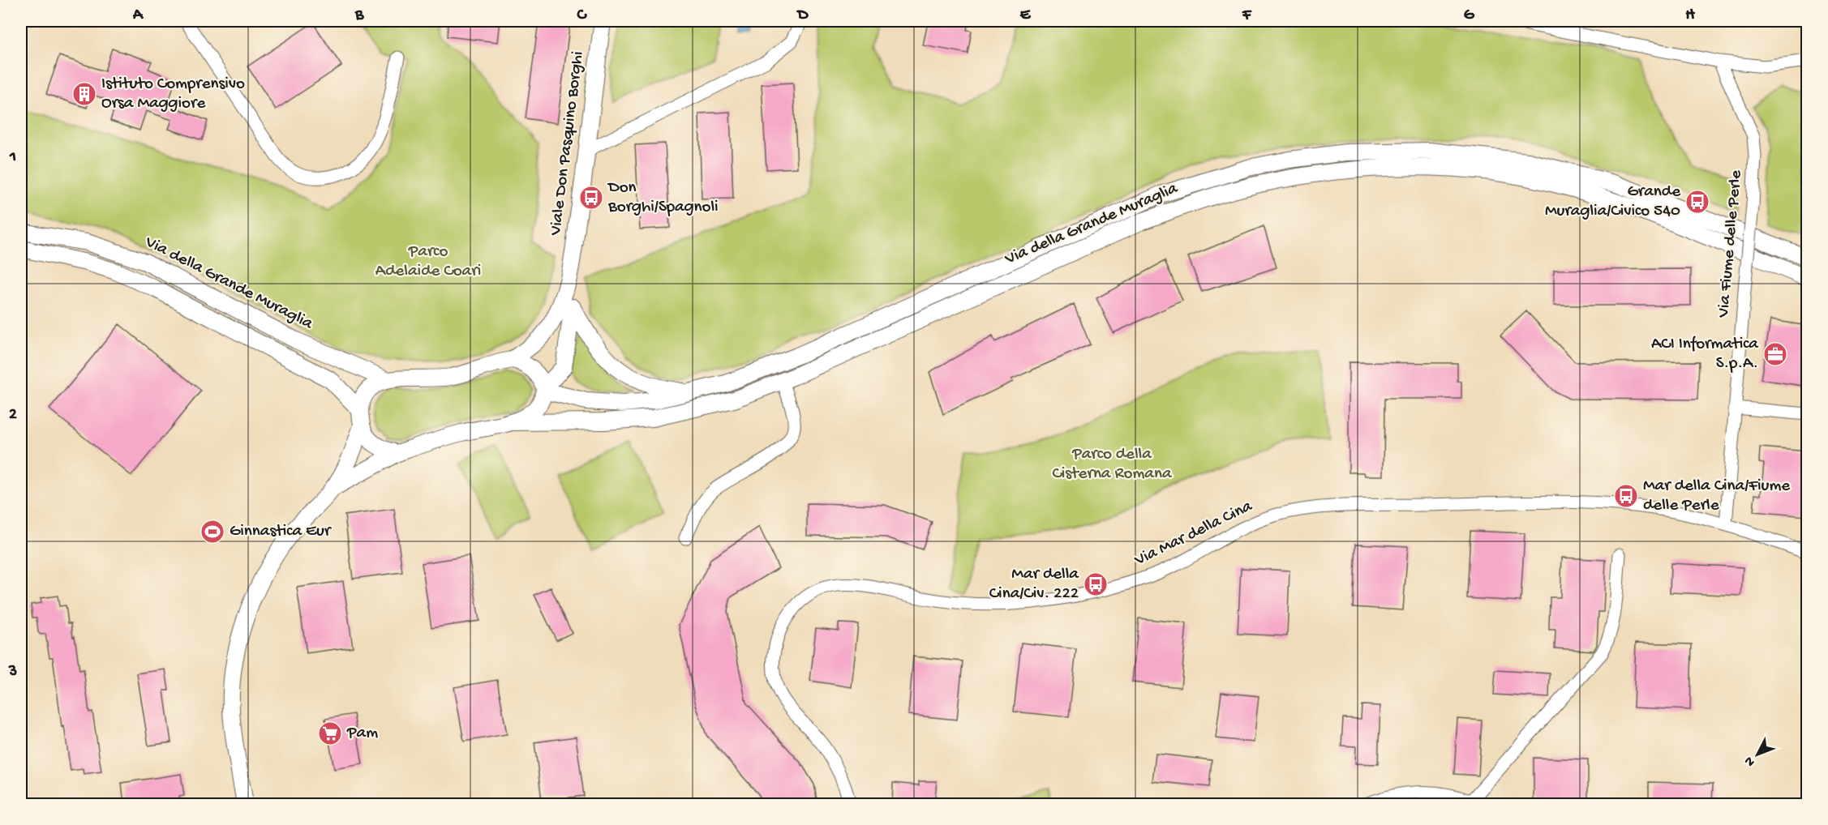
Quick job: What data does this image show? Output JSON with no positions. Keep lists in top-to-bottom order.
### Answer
{
  "streets": {
    "street": [
      "Viale Don Pasquino Borghi",
      "Via della Grande Muraglia",
      "Via Fiume delle Perle",
      "Via Mar della Cina"
    ]
  },
  "crossings": [
    ["Viale Don Pasquino Borghi", "Via della Grande Muraglia"],
    ["Via Fiume delle Perle", "Via Mar della Cina"]
  ],
  "parks": ["Parco Adelaide Coari", "Parco della Cisterna Romana"],
  "places": {
    "building": ["Istituto Comprensivo Orsa Maggiore"],
    "bus stop": [
      "Don Borghi/Spagnoli",
      "Grande Muraglia/Civico 540",
      "Mar della Cina/Fiume delle Perle",
      "Mar della Cina/Civ. 222"
    ],
    "office": ["ACI Informatica S.p.A."],
    "sports": ["Ginnastica Eur"],
    "supermarket": ["Pam"]
  },
  "north": "bottom left",
  "grid": {
    "columns": [
      "A",
      "B",
      "C",
      "D",
      "E",
      "F",
      "G",
      "H"
    ],
    "rows": ["1", "2", "3"]
  }
}
